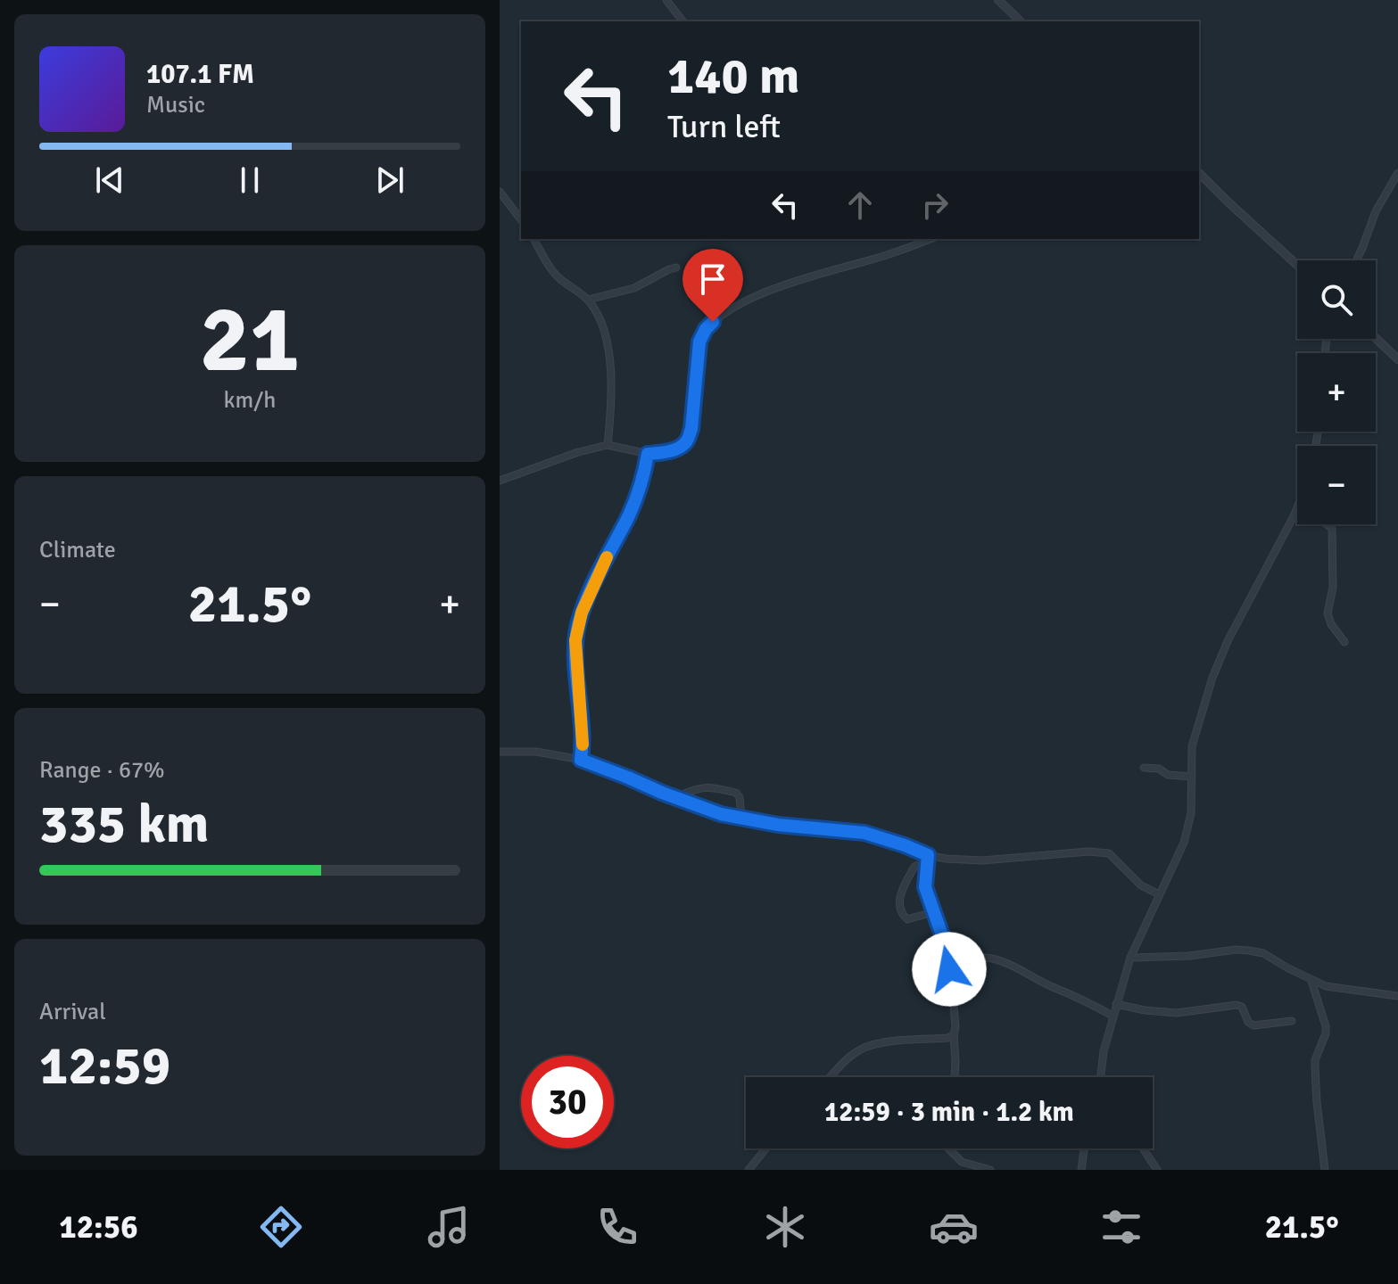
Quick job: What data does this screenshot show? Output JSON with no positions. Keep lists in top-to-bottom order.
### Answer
{
  "page": {
    "turn": ["140 m", "Turn left"],
    "song": ["107.1 FM", "Music"],
    "tile": [
      ["21", "km/h"],
      "Climate",
      ["Range · 67%", "335 km"],
      ["Arrival", "12:59"]
    ],
    "map_buttons": ["+", "−"],
    "heat": ["−", "21.5°", "+"],
    "limit": "30",
    "trip": "12:59 · 3 min · 1.2 km",
    "tabs": ["12:56", "21.5°"]
  }
}
